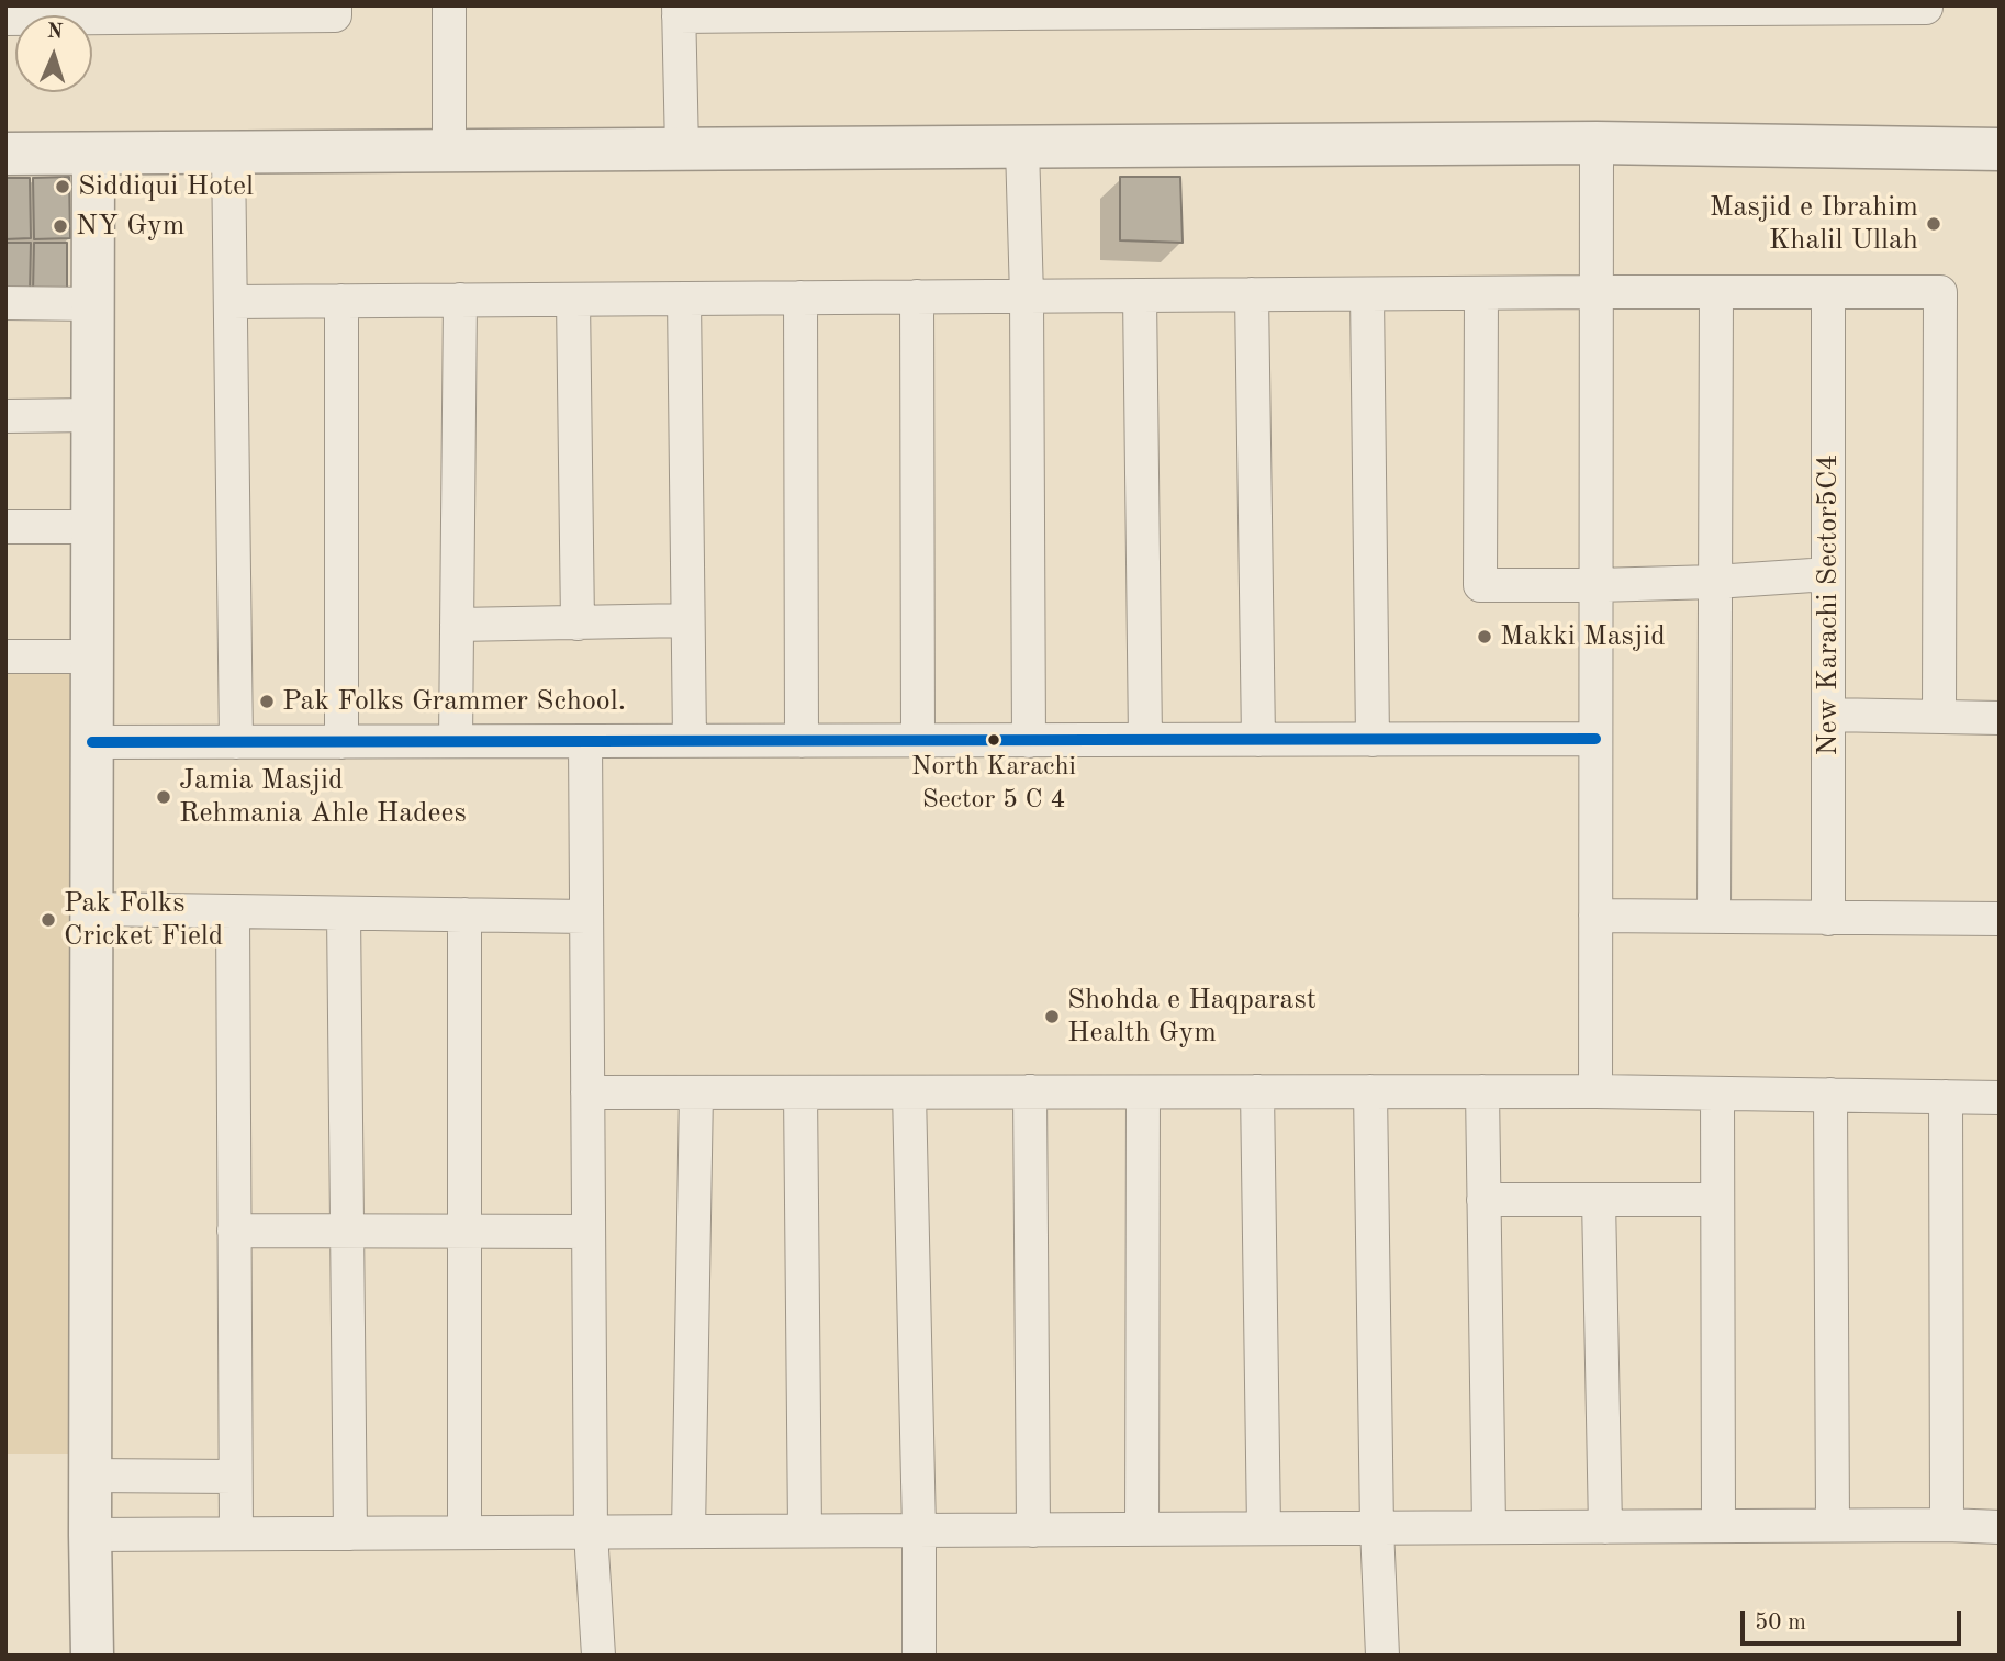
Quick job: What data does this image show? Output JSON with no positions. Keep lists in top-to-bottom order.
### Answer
{
  "streets": {
    "street": ["New Karachi Sector5C4"]
  },
  "places": [
    "Siddiqui Hotel",
    "Masjid e Ibrahim Khalil Ullah",
    "NY Gym",
    "Makki Masjid",
    "Pak Folks Grammer School.",
    "North Karachi Sector 5 C 4",
    "Jamia Masjid Rehmania Ahle Hadees",
    "Pak Folks Cricket Field",
    "Shohda e Haqparast Health Gym"
  ],
  "scale_bar": "50 m",
  "north": "top"
}
